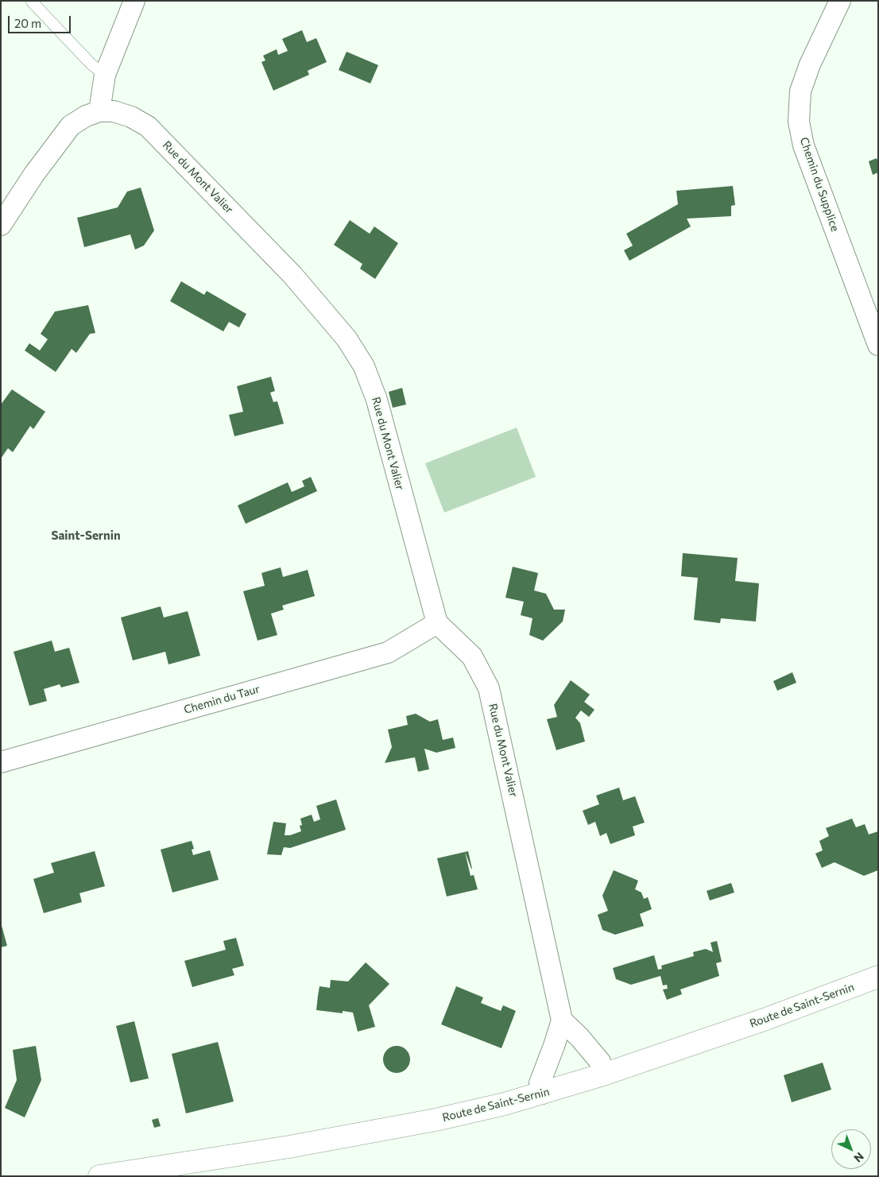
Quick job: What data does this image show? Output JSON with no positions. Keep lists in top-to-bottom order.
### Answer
{
  "streets": {
    "street": [
      "Rue du Mont Valier",
      "Chemin du Supplice",
      "Chemin du Taur",
      "Route de Saint-Sernin"
    ]
  },
  "crossings": [
    ["Rue du Mont Valier", "Chemin du Taur"],
    ["Rue du Mont Valier", "Route de Saint-Sernin"]
  ],
  "districts": ["Saint-Sernin"],
  "scale_bar": "20 m",
  "north": "bottom right"
}
